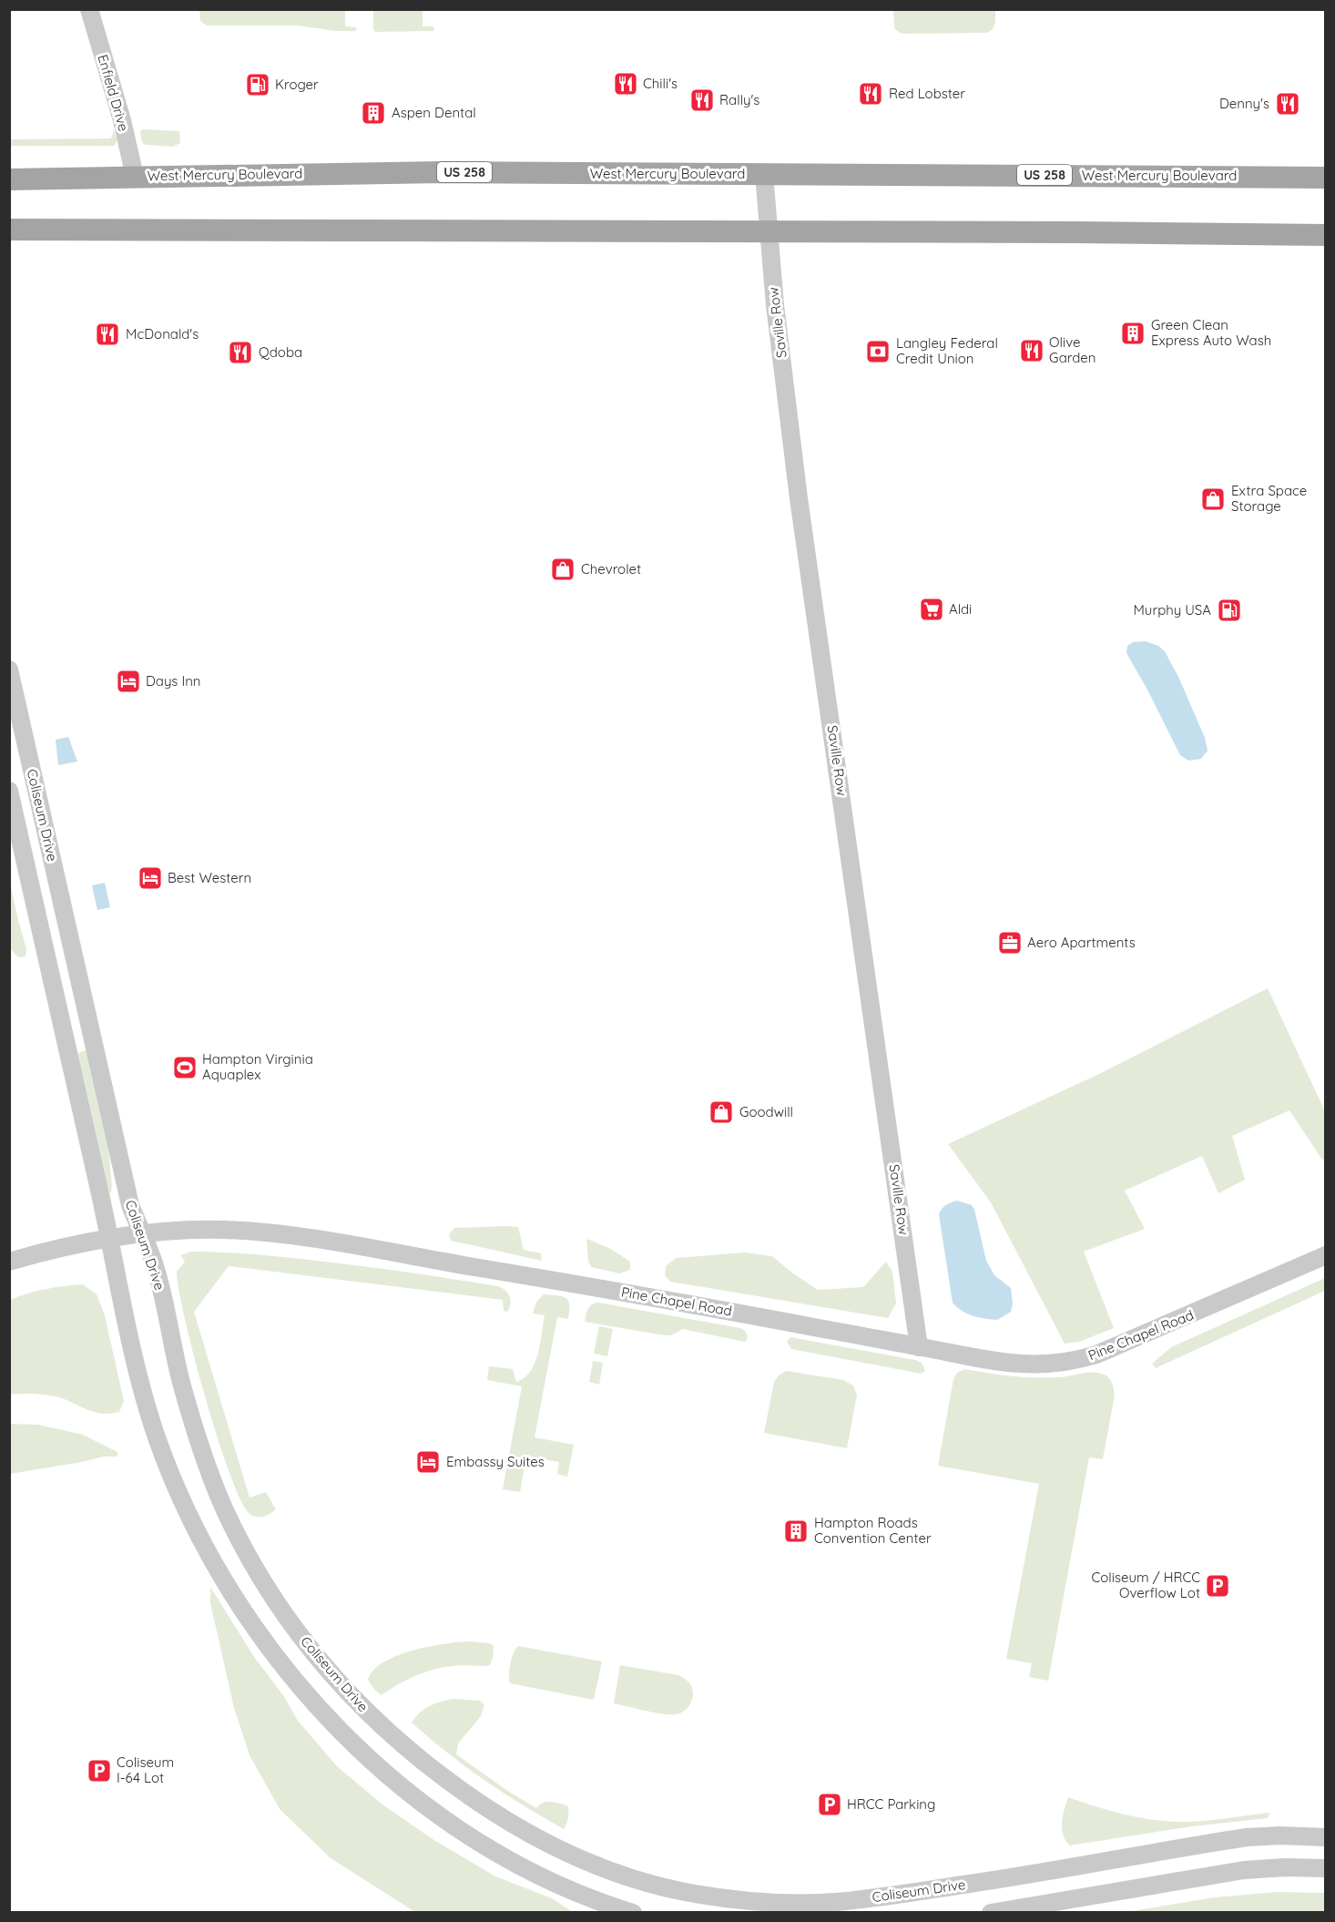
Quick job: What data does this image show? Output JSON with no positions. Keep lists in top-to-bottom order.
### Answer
{
  "streets": {
    "main road": ["US 258", "West Mercury Boulevard"],
    "street": [
      "Enfield Drive",
      "Saville Row",
      "Coliseum Drive",
      "Pine Chapel Road"
    ]
  },
  "crossings": [
    ["Enfield Drive", "West Mercury Boulevard"],
    ["West Mercury Boulevard", "Saville Row"],
    ["Saville Row", "Pine Chapel Road"],
    ["Coliseum Drive", "Pine Chapel Road"]
  ],
  "places": {
    "restaurant": [
      "Chili's",
      "Red Lobster",
      "Rally's",
      "Denny's",
      "McDonald's",
      "Olive Garden",
      "Qdoba"
    ],
    "fuel station": ["Kroger", "Murphy USA"],
    "building": ["Aspen Dental", "Green Clean Express Auto Wash", "Hampton Roads Convention Center"],
    "bank": ["Langley Federal Credit Union"],
    "shop": ["Extra Space Storage", "Chevrolet", "Goodwill"],
    "supermarket": ["Aldi"],
    "hotel": ["Days Inn", "Best Western", "Embassy Suites"],
    "office": ["Aero Apartments"],
    "sports": ["Hampton Virginia Aquaplex"],
    "parking": ["Coliseum / HRCC Overflow Lot", "Coliseum I-64 Lot", "HRCC Parking"]
  }
}
